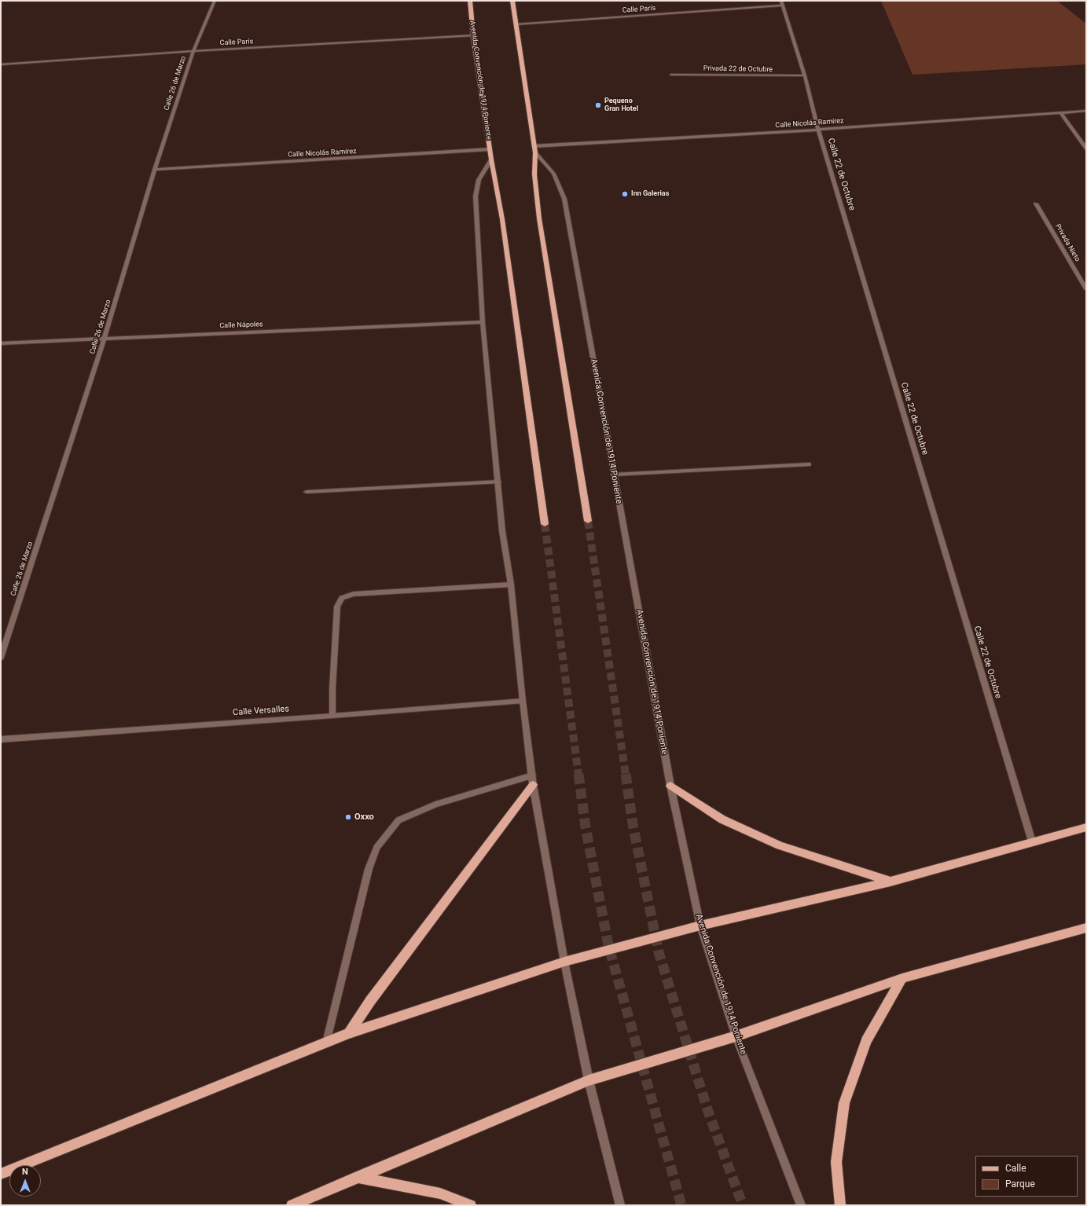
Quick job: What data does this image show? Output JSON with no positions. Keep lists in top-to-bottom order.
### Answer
{
  "streets": {
    "main road": ["Avenida Convención de 1914 Poniente"],
    "street": [
      "Calle París",
      "Privada 22 de Octubre",
      "Calle 26 de Marzo",
      "Calle Nicolás Ramírez",
      "Calle 22 de Octubre",
      "Privada Nieto",
      "Calle Nápoles",
      "Calle Versalles"
    ]
  },
  "crossings": [
    ["Calle París", "Avenida Convención de 1914 Poniente"],
    ["Calle París", "Calle 26 de Marzo"],
    ["Calle París", "Calle 22 de Octubre"],
    ["Privada 22 de Octubre", "Calle 22 de Octubre"],
    ["Avenida Convención de 1914 Poniente", "Calle Nicolás Ramírez"],
    ["Calle 26 de Marzo", "Calle Nicolás Ramírez"],
    ["Calle 26 de Marzo", "Calle Nápoles"],
    ["Calle Nicolás Ramírez", "Calle 22 de Octubre"]
  ],
  "places": ["Pequeno Gran Hotel", "Inn Galerias", "Oxxo"],
  "legend": ["Calle", "Parque"],
  "north": "top"
}
